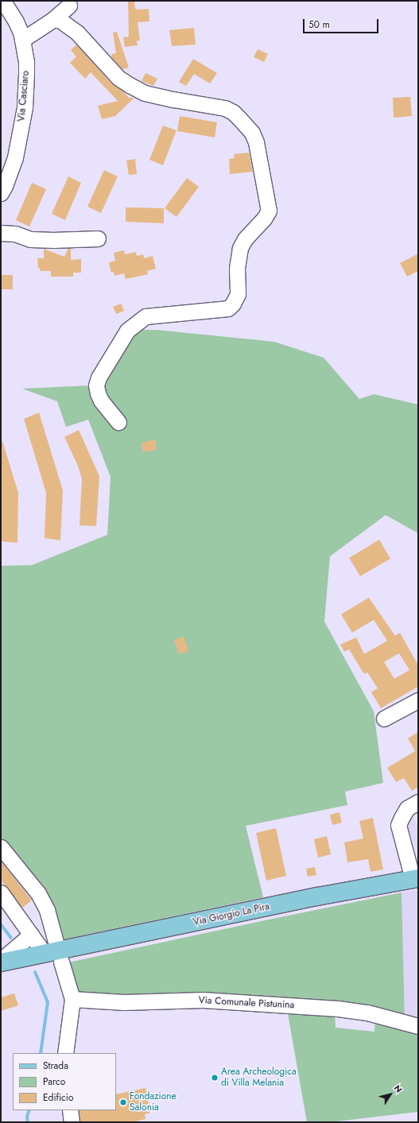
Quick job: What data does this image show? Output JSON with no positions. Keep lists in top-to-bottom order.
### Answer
{
  "streets": {
    "main road": ["Via Giorgio La Pira"],
    "street": ["Via Casciaro", "Via Comunale Pistunina"]
  },
  "places": ["Area Archeologica di Villa Melania", "Fondazione Salonia"],
  "legend": ["Strada", "Parco", "Edificio"],
  "scale_bar": "50 m",
  "north": "top right"
}
